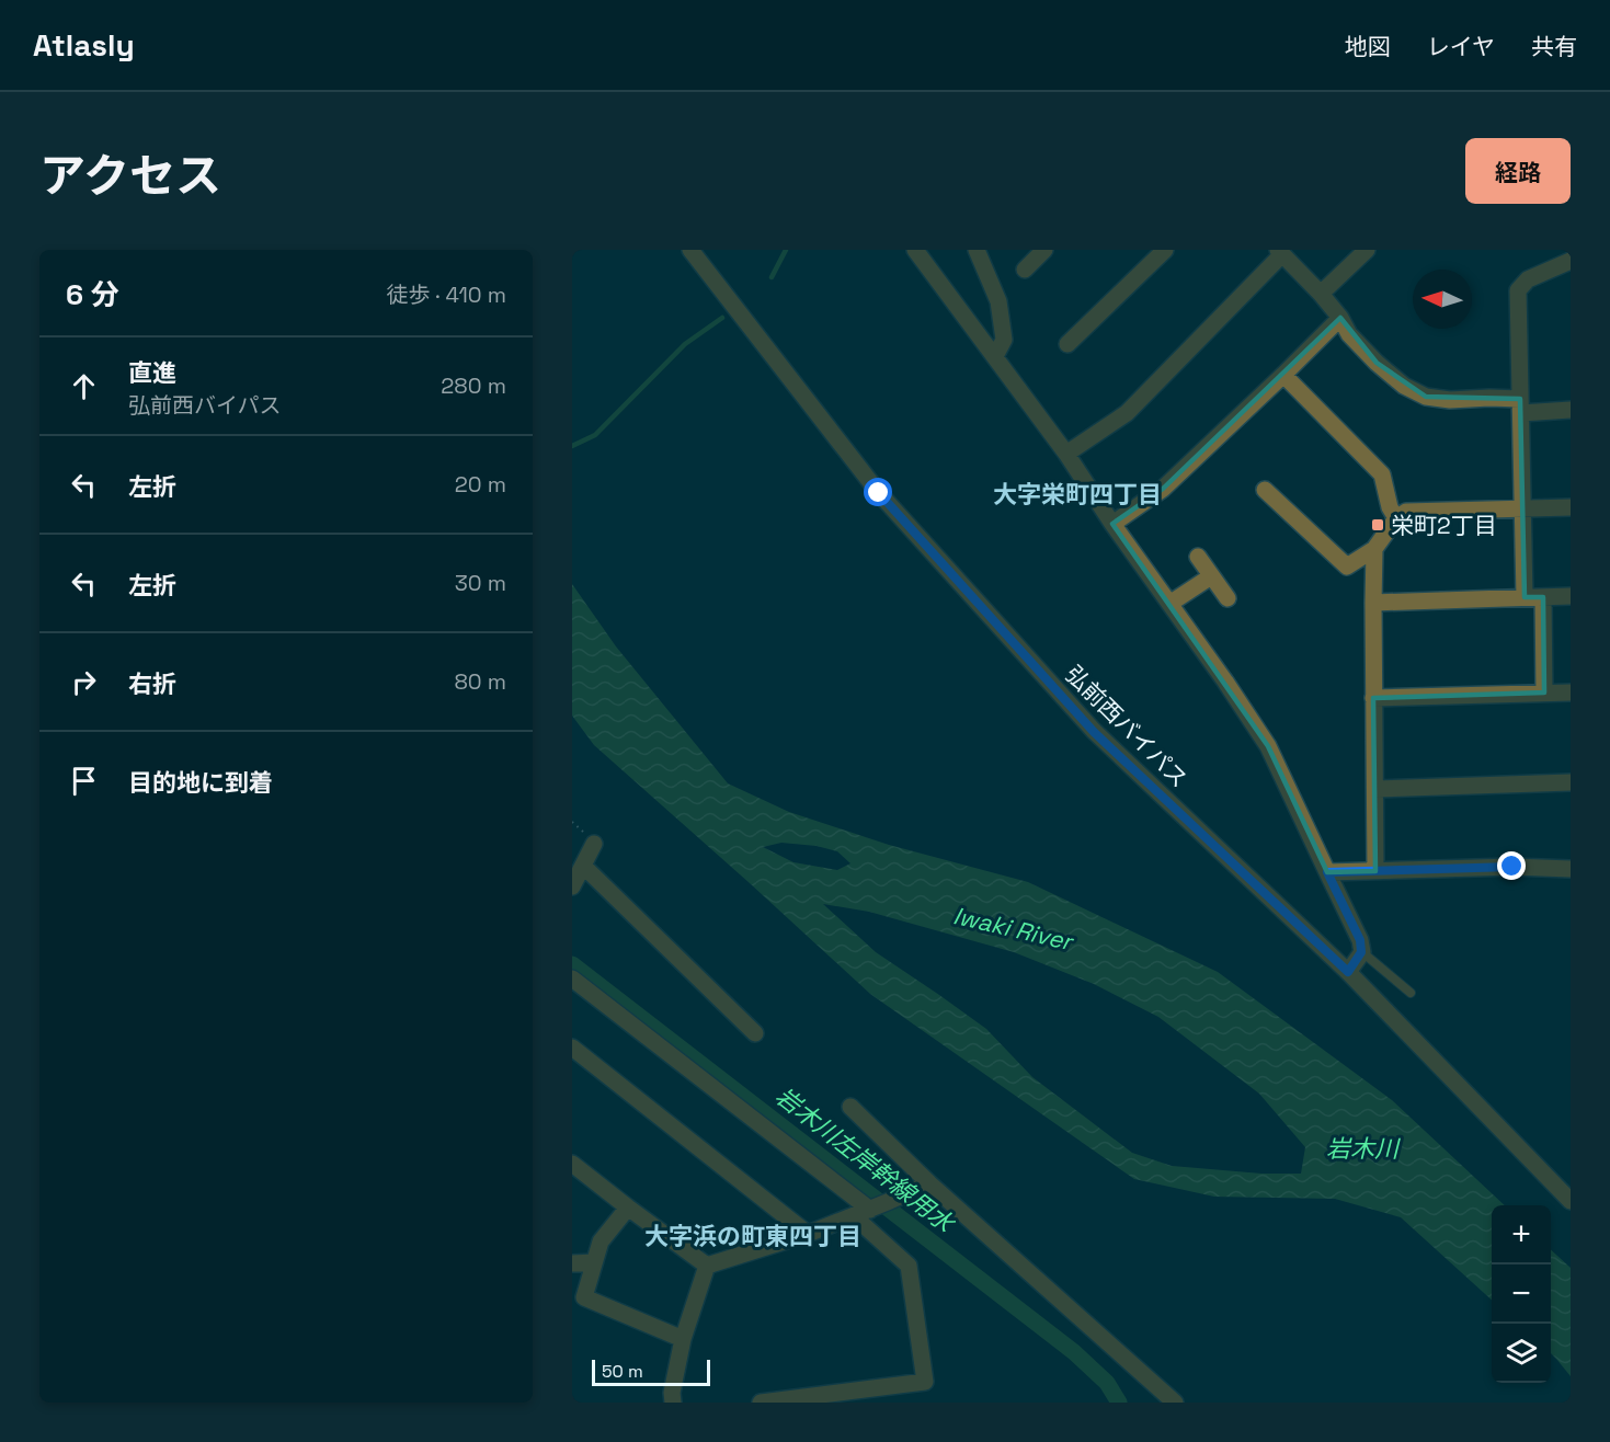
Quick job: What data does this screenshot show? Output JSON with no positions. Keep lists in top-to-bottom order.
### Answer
{
  "streets": {
    "street": ["弘前西バイパス"]
  },
  "districts": ["大字栄町四丁目", "大字浜の町東四丁目"],
  "water": ["Iwaki River", "岩木川", "岩木川左岸幹線用水"],
  "places": {
    "transit": ["栄町2丁目"]
  },
  "scale_bar": "50 m",
  "north": "left",
  "page": {
    "header": "Atlasly",
    "nav": ["地図", "レイヤ", "共有"],
    "title": "アクセス",
    "buttons": "経路",
    "heading": ["6 分", "徒歩 · 410 m"],
    "list": [
      ["直進", "弘前西バイパス", "280 m"],
      ["左折", "20 m"],
      ["左折", "30 m"],
      ["右折", "80 m"],
      "目的地に到着"
    ],
    "map_buttons": ["+", "−"],
    "scale": "50 m"
  }
}
